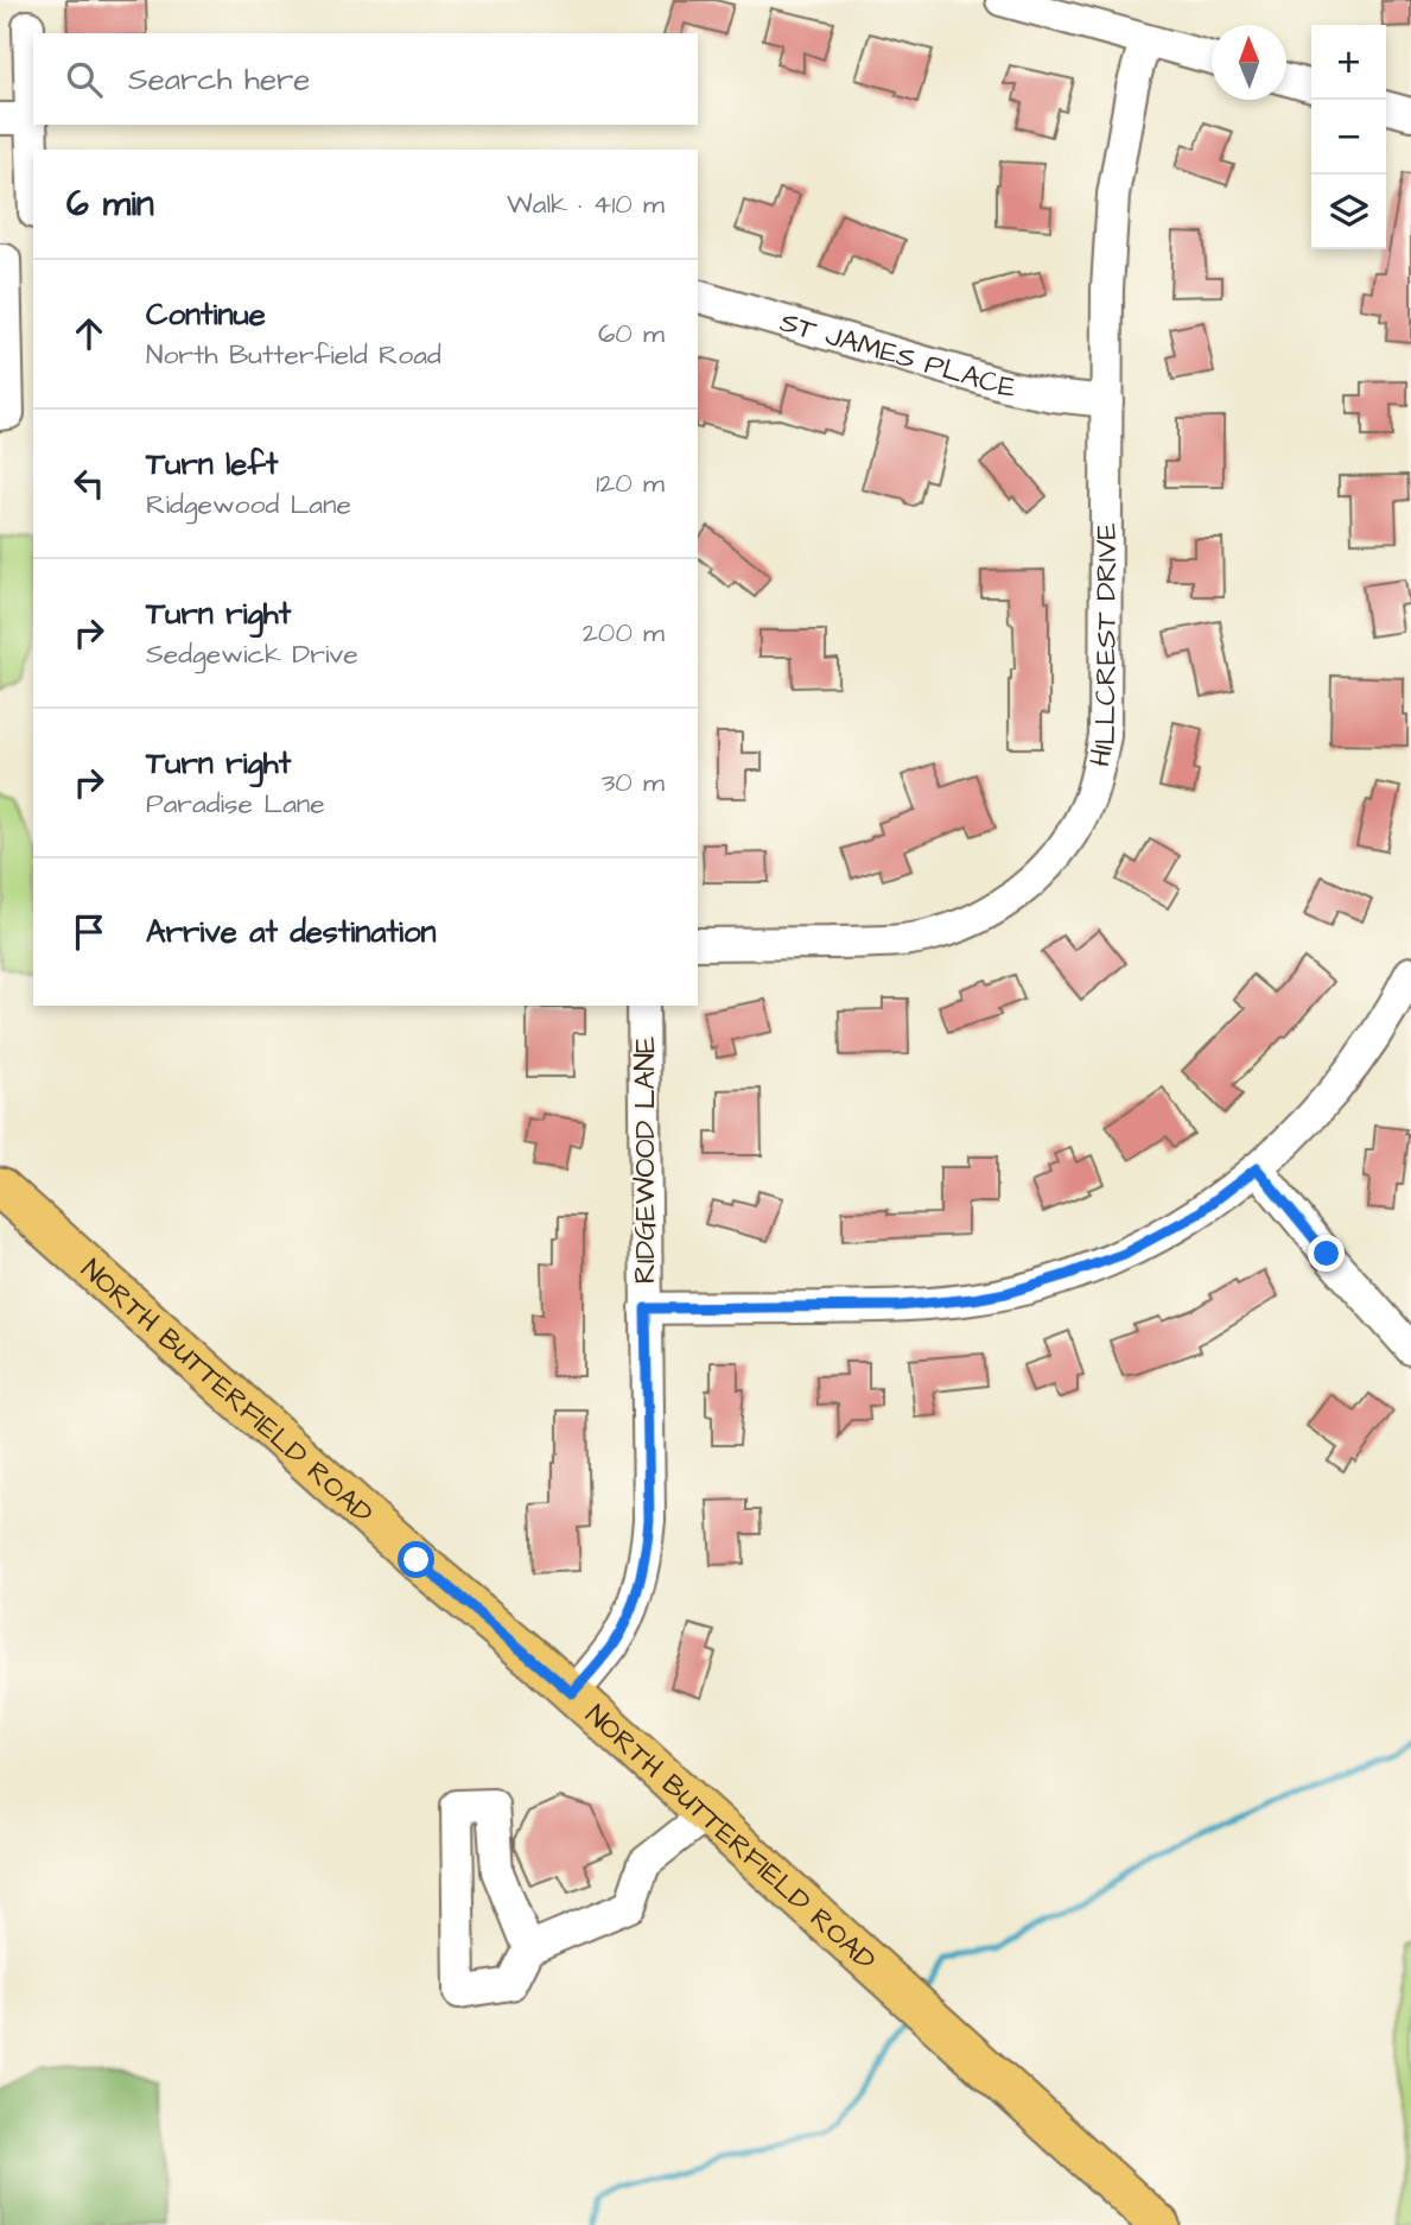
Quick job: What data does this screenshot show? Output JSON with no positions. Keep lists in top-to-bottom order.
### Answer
{
  "streets": {
    "main road": ["NORTH BUTTERFIELD ROAD"],
    "street": ["ST JAMES PLACE", "HILLCREST DRIVE", "RIDGEWOOD LANE"]
  },
  "crossings": [
    ["ST JAMES PLACE", "HILLCREST DRIVE"],
    ["RIDGEWOOD LANE", "NORTH BUTTERFIELD ROAD"]
  ],
  "north": "top",
  "page": {
    "map_buttons": ["+", "−"],
    "search": "Search here",
    "heading": ["6 min", "Walk · 410 m"],
    "list": [
      ["Continue", "North Butterfield Road", "60 m"],
      ["Turn left", "Ridgewood Lane", "120 m"],
      ["Turn right", "Sedgewick Drive", "200 m"],
      ["Turn right", "Paradise Lane", "30 m"],
      "Arrive at destination"
    ]
  }
}
